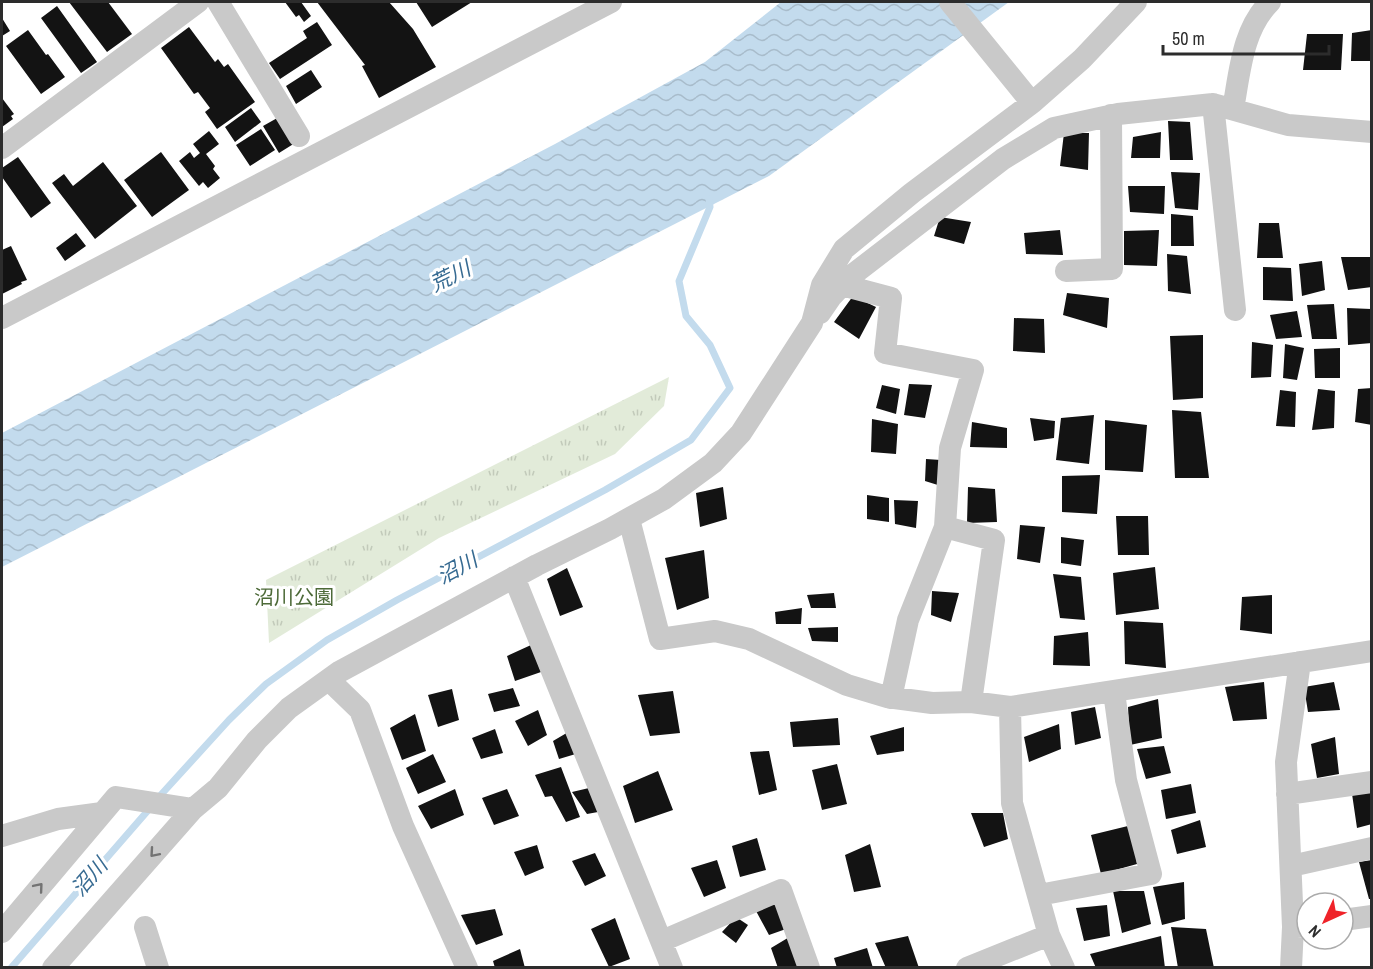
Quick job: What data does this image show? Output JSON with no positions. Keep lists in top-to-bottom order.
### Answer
{
  "water": ["荒川", "沼川"],
  "parks": ["沼川公園"],
  "scale_bar": "50 m",
  "north": "bottom left"
}
